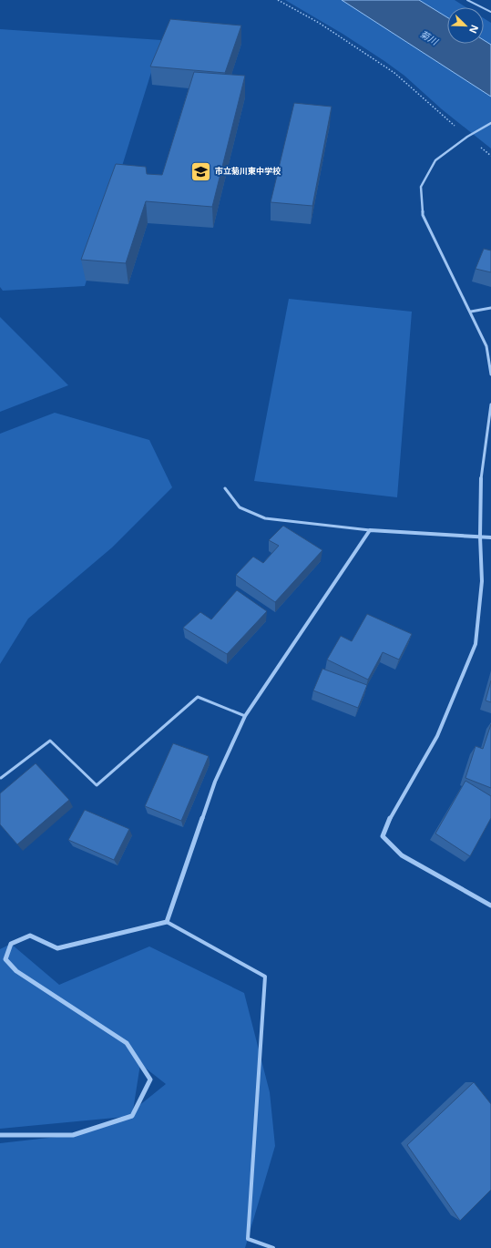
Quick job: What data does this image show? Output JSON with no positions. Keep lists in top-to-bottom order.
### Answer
{
  "water": ["菊川"],
  "places": {
    "school or university": ["市立菊川東中学校"]
  },
  "north": "bottom right"
}
